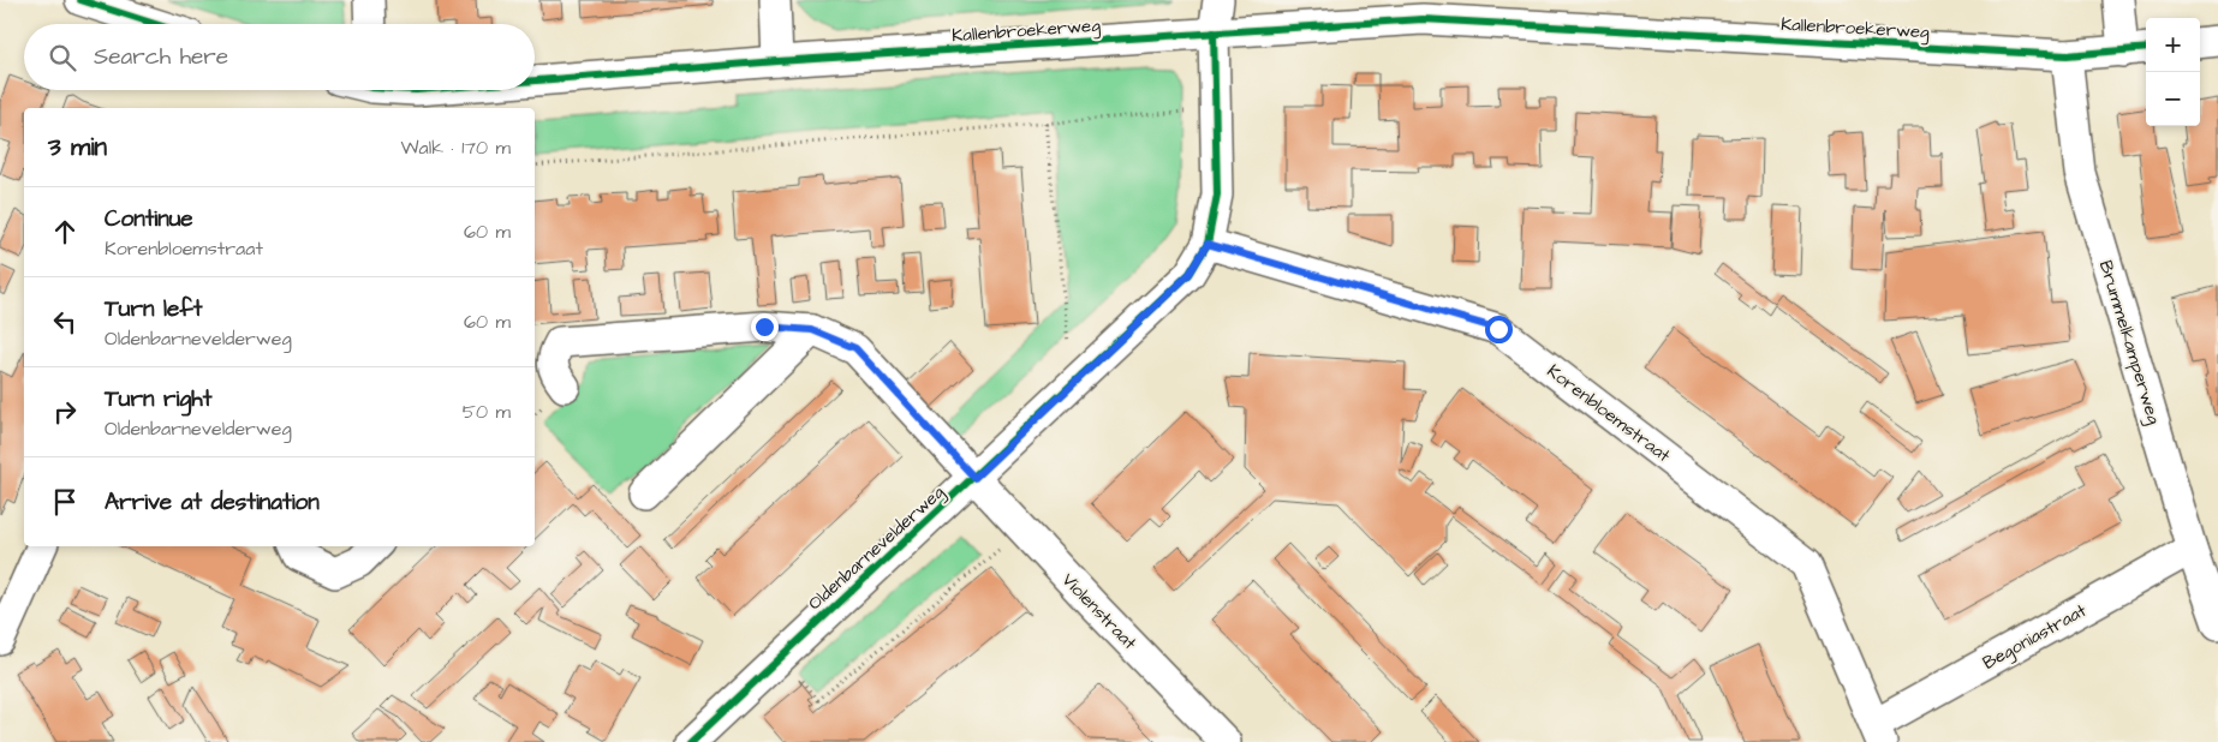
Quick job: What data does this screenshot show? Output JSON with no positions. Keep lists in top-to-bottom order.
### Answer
{
  "streets": {
    "street": [
      "Kallenbroekerweg",
      "Brummelkamperweg",
      "Korenbloemstraat",
      "Oldenbarnevelderweg",
      "Violenstraat",
      "Begoniastraat"
    ]
  },
  "crossings": [
    ["Kallenbroekerweg", "Brummelkamperweg"],
    ["Kallenbroekerweg", "Oldenbarnevelderweg"],
    ["Brummelkamperweg", "Begoniastraat"],
    ["Korenbloemstraat", "Oldenbarnevelderweg"],
    ["Korenbloemstraat", "Begoniastraat"],
    ["Oldenbarnevelderweg", "Violenstraat"]
  ],
  "page": {
    "map_buttons": ["+", "−"],
    "search": "Search here",
    "heading": ["3 min", "Walk · 170 m"],
    "list": [
      ["Continue", "Korenbloemstraat", "60 m"],
      ["Turn left", "Oldenbarnevelderweg", "60 m"],
      ["Turn right", "Oldenbarnevelderweg", "50 m"],
      "Arrive at destination"
    ]
  }
}
